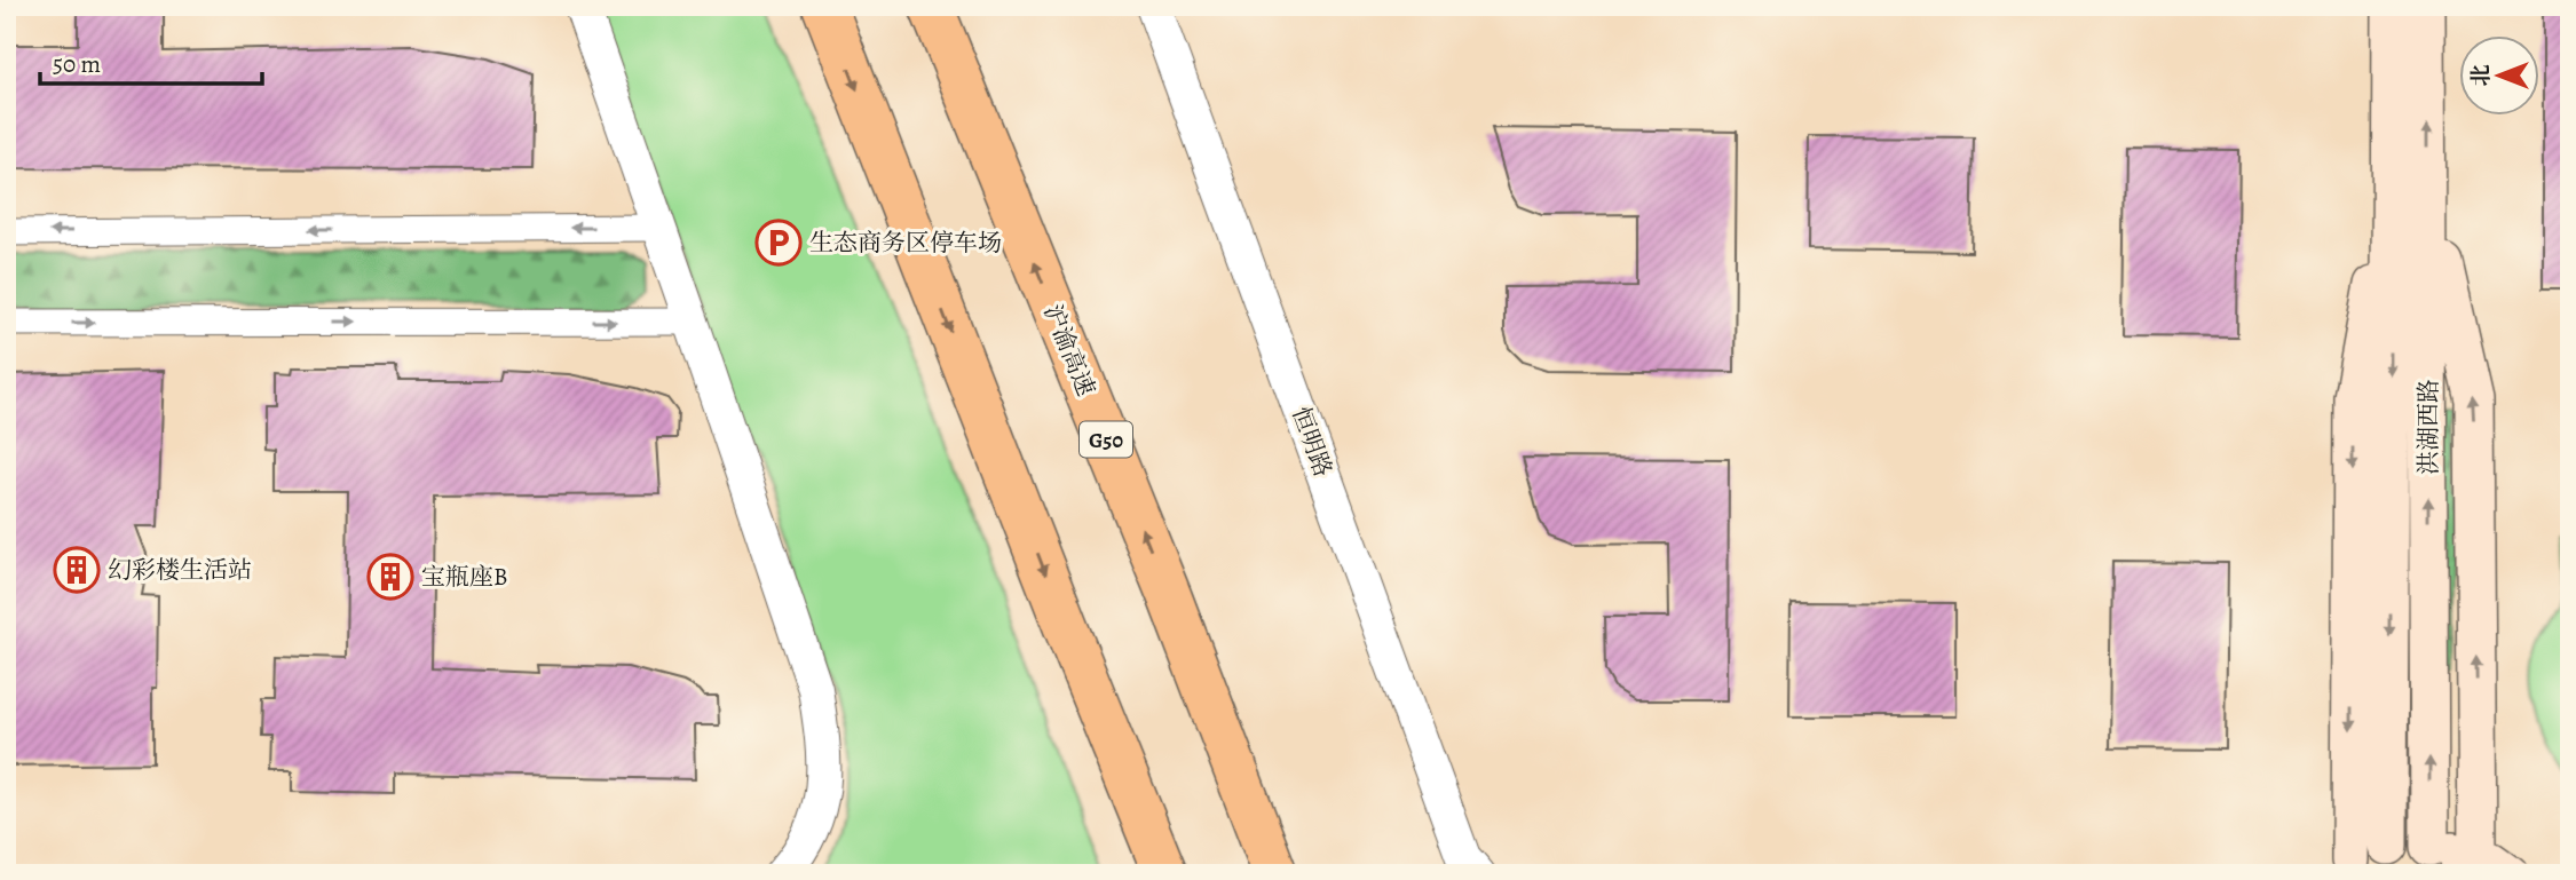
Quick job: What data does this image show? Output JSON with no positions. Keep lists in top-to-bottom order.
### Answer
{
  "streets": {
    "highway": ["沪渝高速", "G50"],
    "main road": ["洪湖西路"],
    "street": ["恒明路"]
  },
  "places": {
    "parking": ["生态商务区停车场"],
    "building": ["幻彩楼生活站", "宝瓶座B"]
  },
  "scale_bar": "50 m",
  "north": "left"
}
